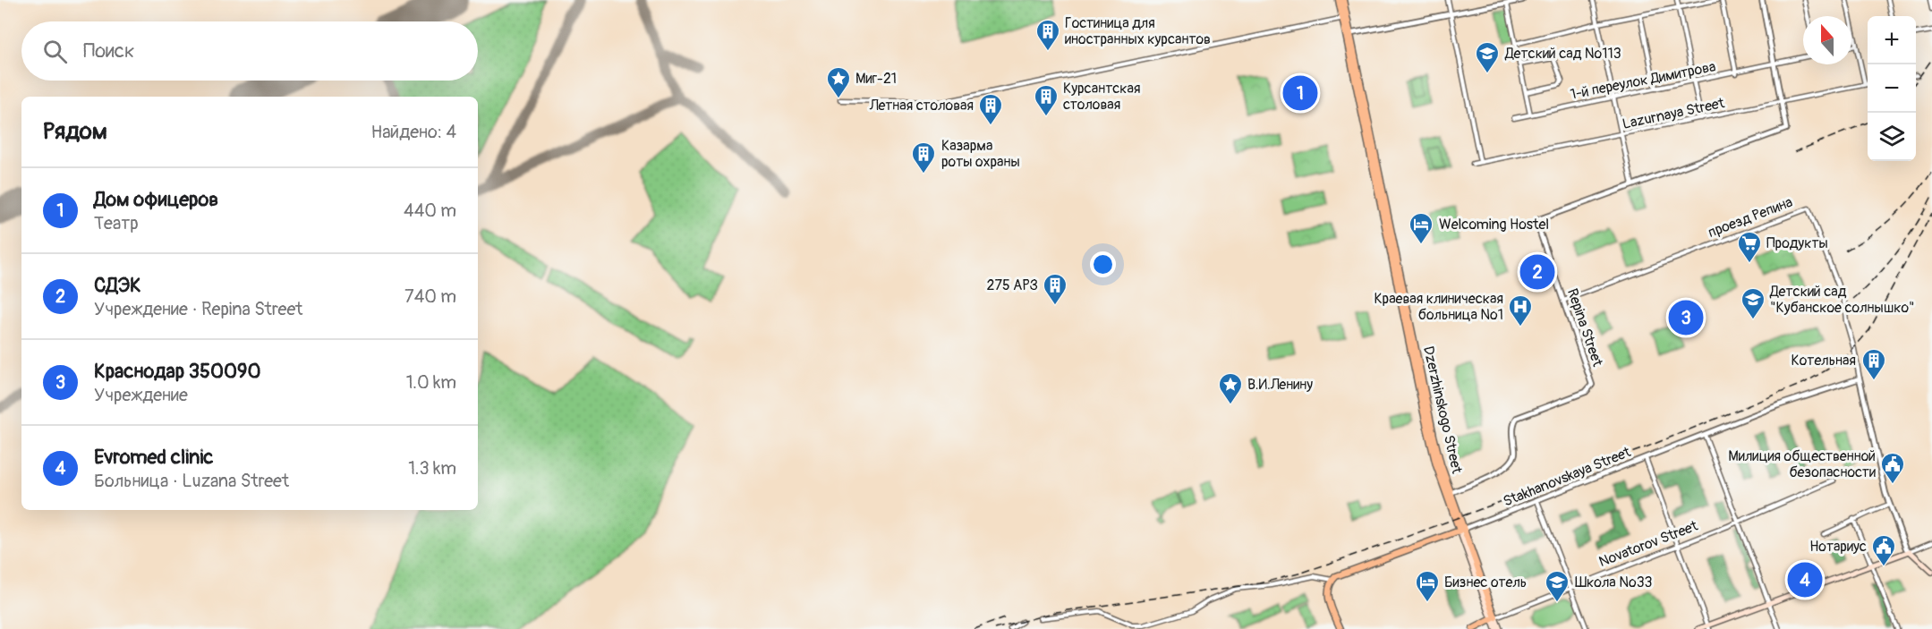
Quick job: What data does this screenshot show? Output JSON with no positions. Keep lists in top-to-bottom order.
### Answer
{
  "streets": {
    "main road": ["Dzerzhinskogo Street", "Stakhanovskaya Street", "Novatorov Street"],
    "street": [
      "1-й переулок Димитрова",
      "Lazurnaya Street",
      "проезд Репина",
      "Repina Street"
    ]
  },
  "crossings": [
    ["Lazurnaya Street", "Repina Street"],
    ["проезд Репина", "Repina Street"],
    ["проезд Репина", "Stakhanovskaya Street"],
    ["Repina Street", "Dzerzhinskogo Street"],
    ["Dzerzhinskogo Street", "Stakhanovskaya Street"],
    ["Dzerzhinskogo Street", "Novatorov Street"]
  ],
  "places": {
    "building": [
      "Гостиница для иностранных курсантов",
      "Курсантская столовая",
      "Летная столовая",
      "Казарма роты охраны",
      "275 АРЗ",
      "Котельная"
    ],
    "school or university": ["Детский сад №113", "Детский сад \"Кубанское солнышко\"", "Школа №33"],
    "place": ["Миг-21", "В.И.Ленину"],
    "hotel": ["Welcoming Hostel", "Бизнес отель"],
    "supermarket": ["Продукты"],
    "hospital": ["Краевая клиническая больница №1"],
    "public building": ["Милиция общественной безопасности", "Нотариус"]
  },
  "north": "top",
  "page": {
    "map_buttons": ["+", "−"],
    "search": "Поиск",
    "pins": [
      "1",
      "2",
      "3",
      "4"
    ],
    "heading": ["Рядом", "Найдено: 4"],
    "list": [
      {
        "mark": "1",
        "name": "Дом офицеров",
        "note": "Театр",
        "value": "440 m"
      },
      {
        "mark": "2",
        "name": "СДЭК",
        "note": "Учреждение · Repina Street",
        "value": "740 m"
      },
      {
        "mark": "3",
        "name": "Краснодар 350090",
        "note": "Учреждение",
        "value": "1.0 km"
      },
      {
        "mark": "4",
        "name": "Evromed clinic",
        "note": "Больница · Luzana Street",
        "value": "1.3 km"
      }
    ]
  }
}
